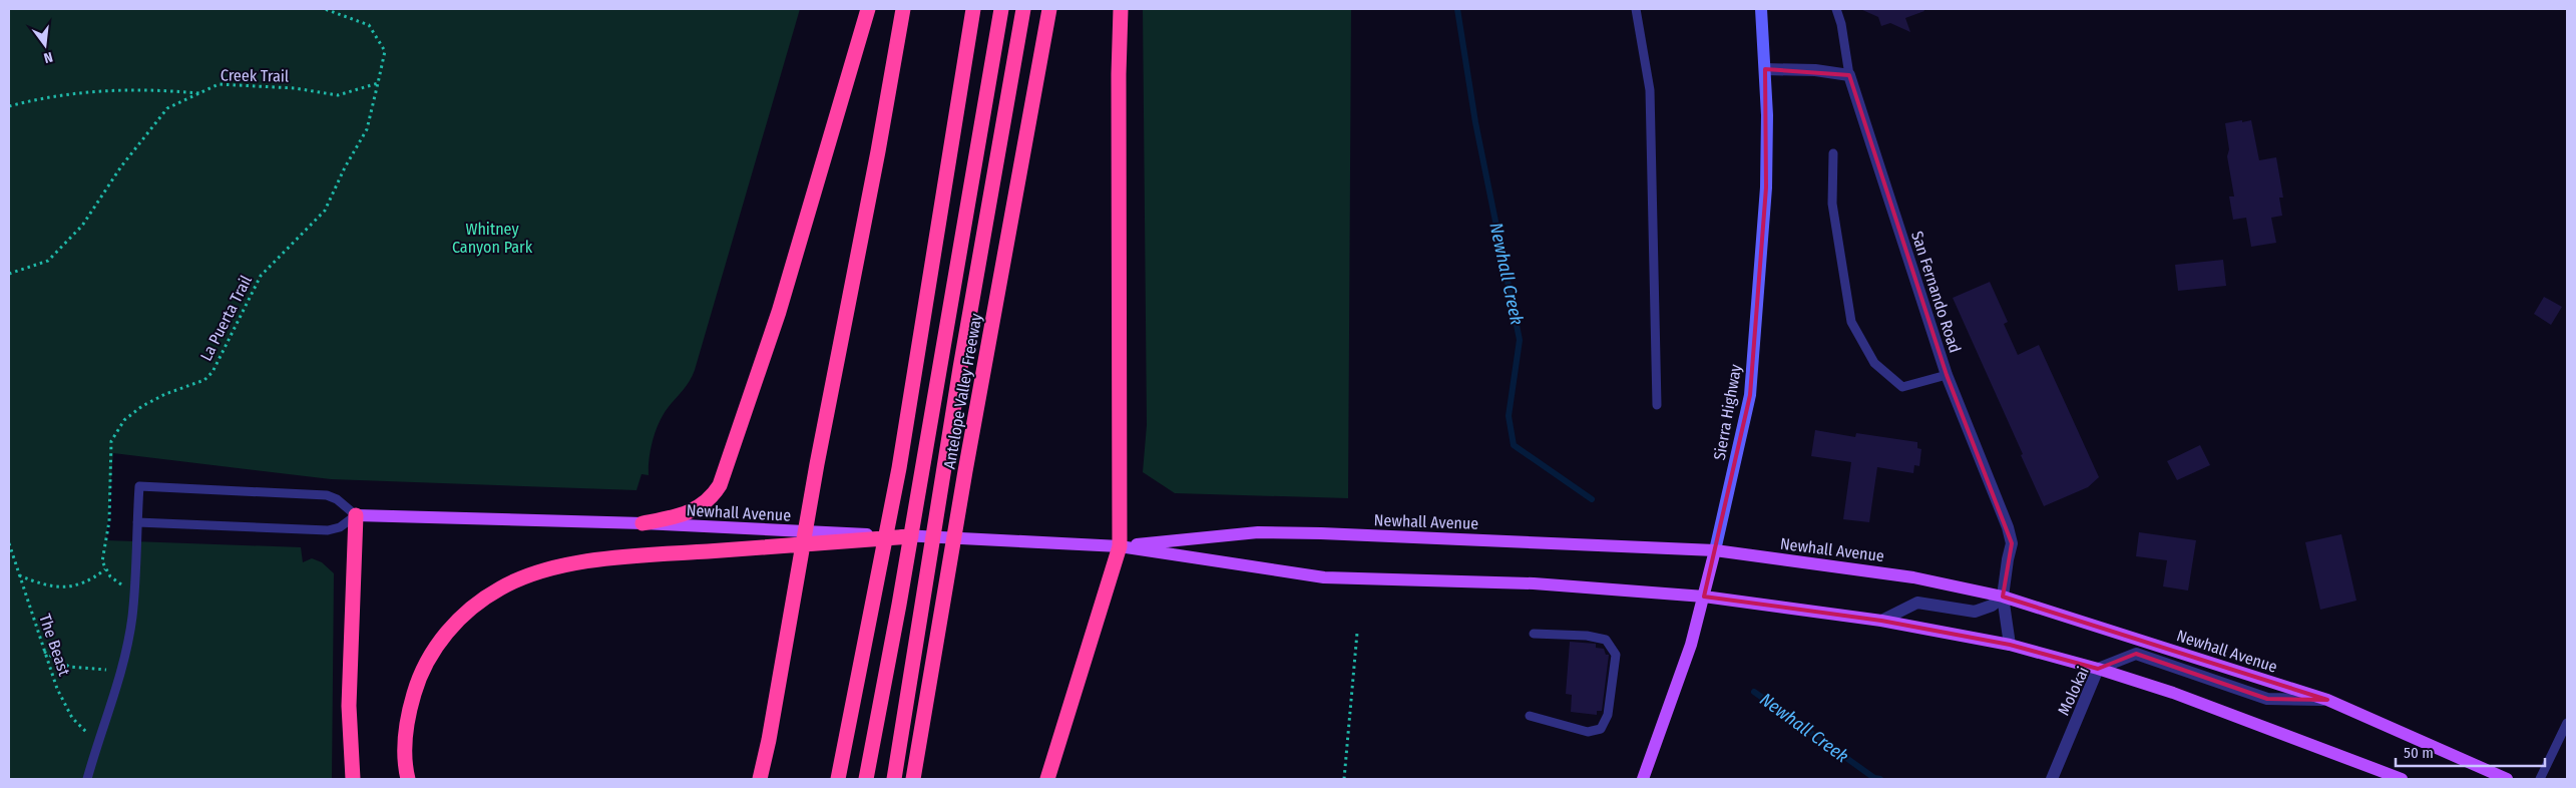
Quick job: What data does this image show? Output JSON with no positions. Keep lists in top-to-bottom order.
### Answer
{
  "streets": {
    "highway": ["Antelope Valley Freeway"],
    "main road": ["Sierra Highway", "Newhall Avenue"],
    "street": ["San Fernando Road", "Molokai"],
    "path": ["Creek Trail", "La Puerta Trail", "The Beast"]
  },
  "crossings": [
    ["Creek Trail", "La Puerta Trail"],
    ["San Fernando Road", "Newhall Avenue"],
    ["Sierra Highway", "Newhall Avenue"],
    ["Newhall Avenue", "Molokai"]
  ],
  "water": ["Newhall Creek"],
  "parks": ["Whitney Canyon Park"],
  "scale_bar": "50 m",
  "north": "bottom"
}
